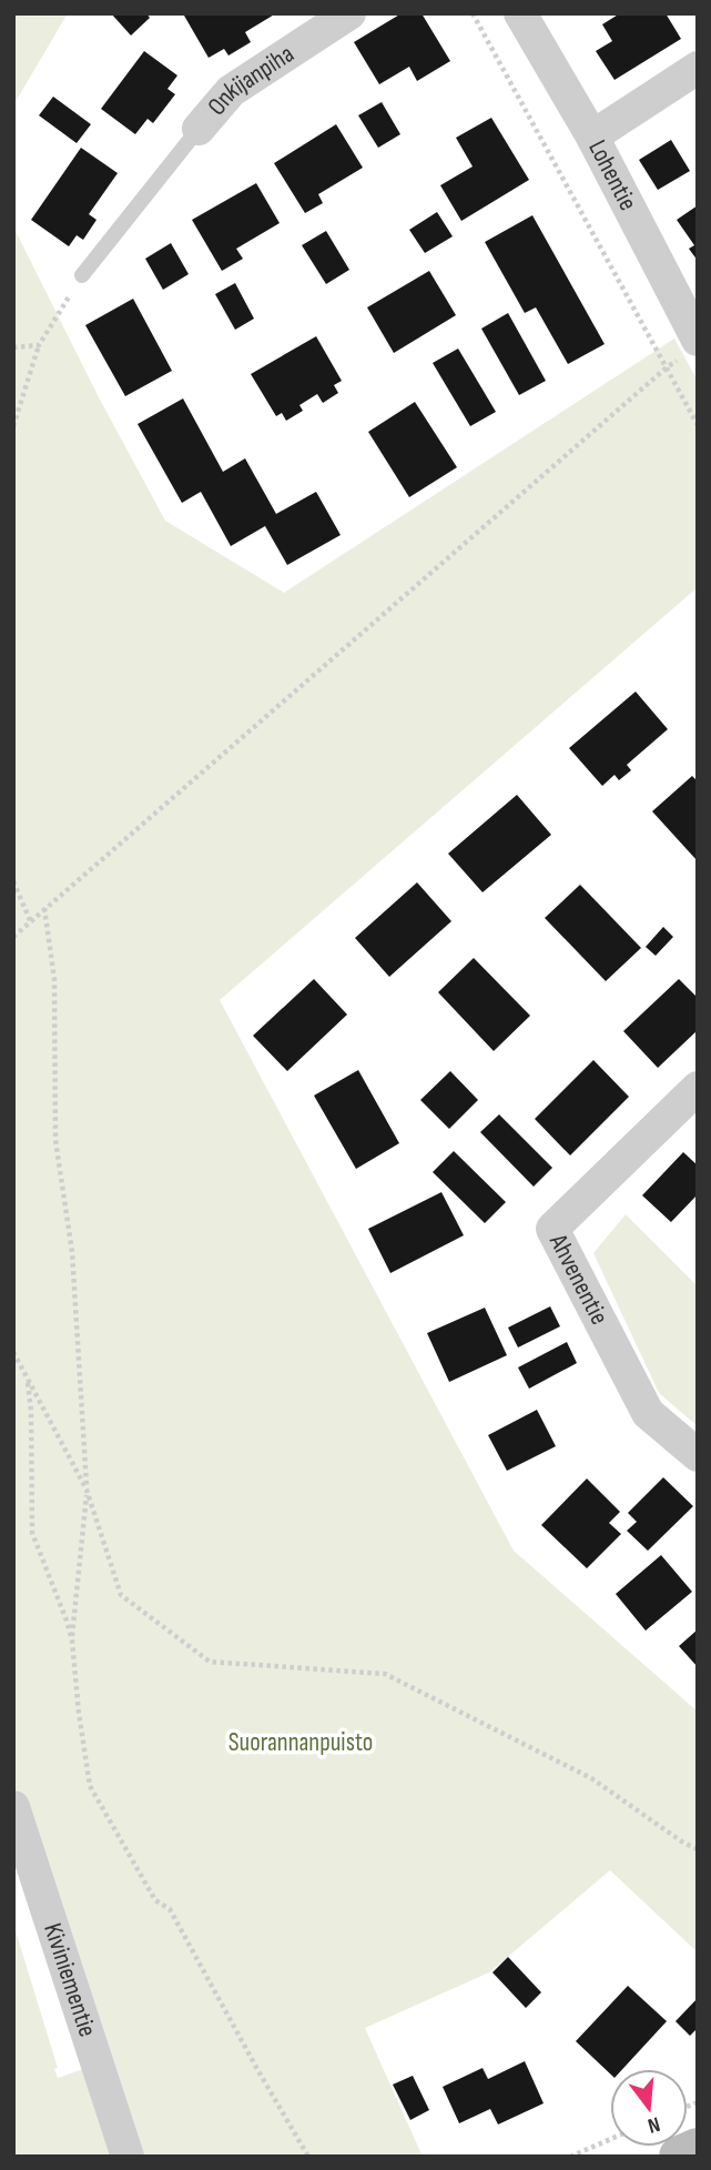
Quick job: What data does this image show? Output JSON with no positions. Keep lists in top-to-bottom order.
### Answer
{
  "streets": {
    "street": [
      "Onkijanpiha",
      "Lohentie",
      "Ahvenentie",
      "Kiviniementie"
    ]
  },
  "parks": ["Suorannanpuisto"],
  "north": "bottom"
}
